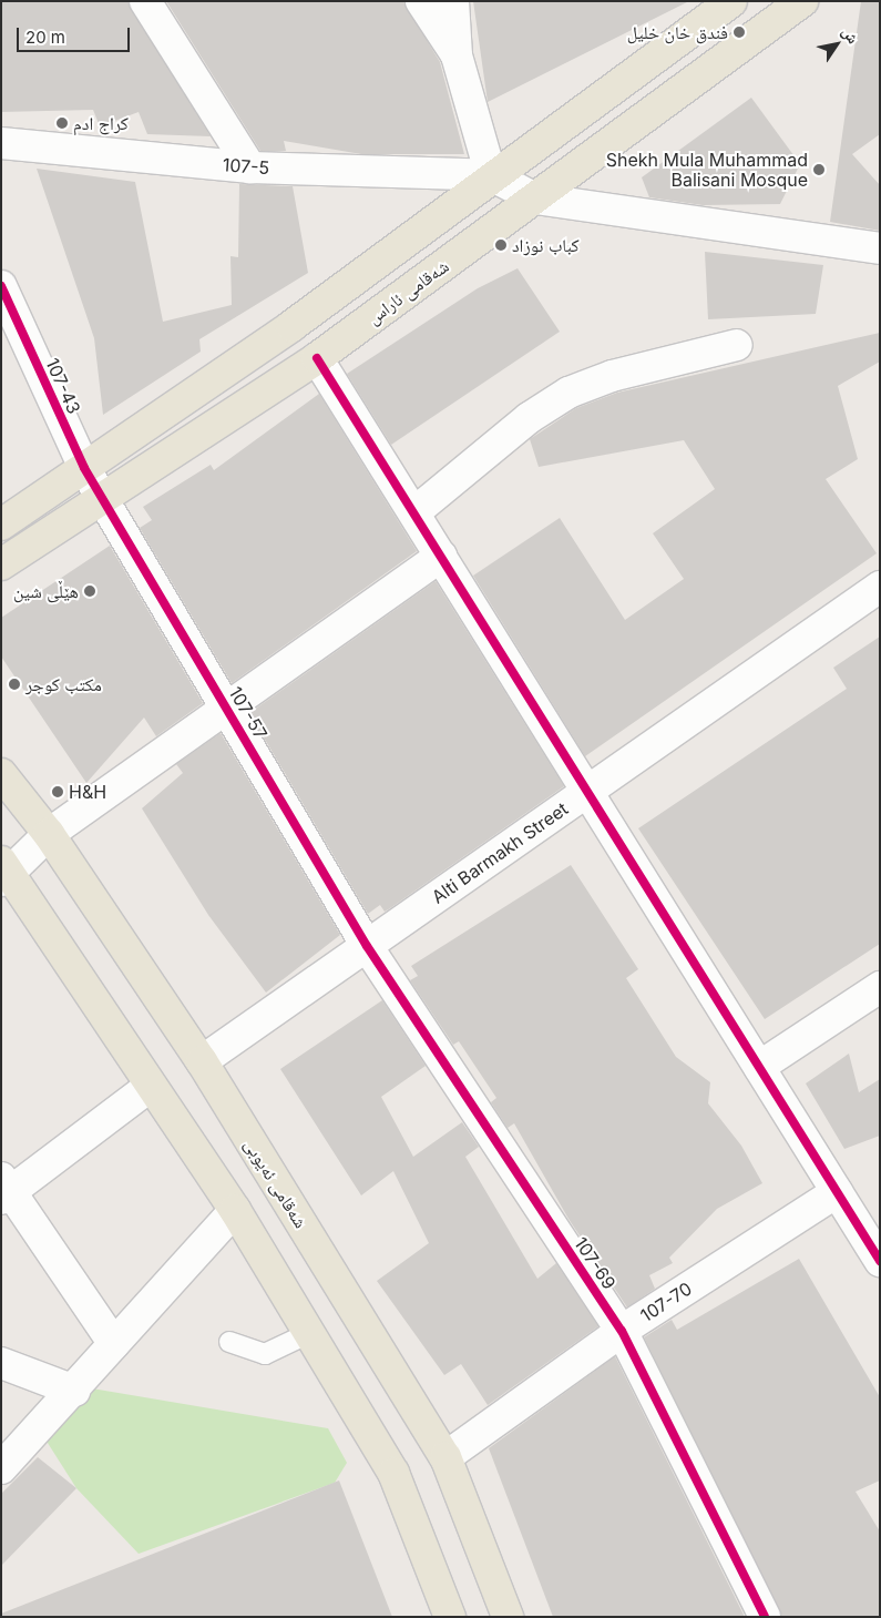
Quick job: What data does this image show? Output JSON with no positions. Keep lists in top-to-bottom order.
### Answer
{
  "streets": {
    "main road": ["شەقامی ئاراس", "شەقامی ئەیوبی"],
    "street": [
      "107-5",
      "107-43",
      "107-57",
      "Alti Barmakh Street",
      "107-69",
      "107-70"
    ]
  },
  "crossings": [
    ["شەقامی ئاراس", "107-43"],
    ["شەقامی ئاراس", "107-57"],
    ["107-43", "107-57"],
    ["107-57", "Alti Barmakh Street"],
    ["107-57", "107-69"],
    ["Alti Barmakh Street", "شەقامی ئەیوبی"],
    ["Alti Barmakh Street", "107-69"],
    ["شەقامی ئەیوبی", "107-70"],
    ["107-69", "107-70"]
  ],
  "places": [
    "فندق خان خليل",
    "كراج ادم",
    "Shekh Mula Muhammad Balisani Mosque",
    "كباب نوزاد",
    "هێڵی شین",
    "مكتب كوجر",
    "H&H"
  ],
  "scale_bar": "20 m",
  "north": "top right"
}
